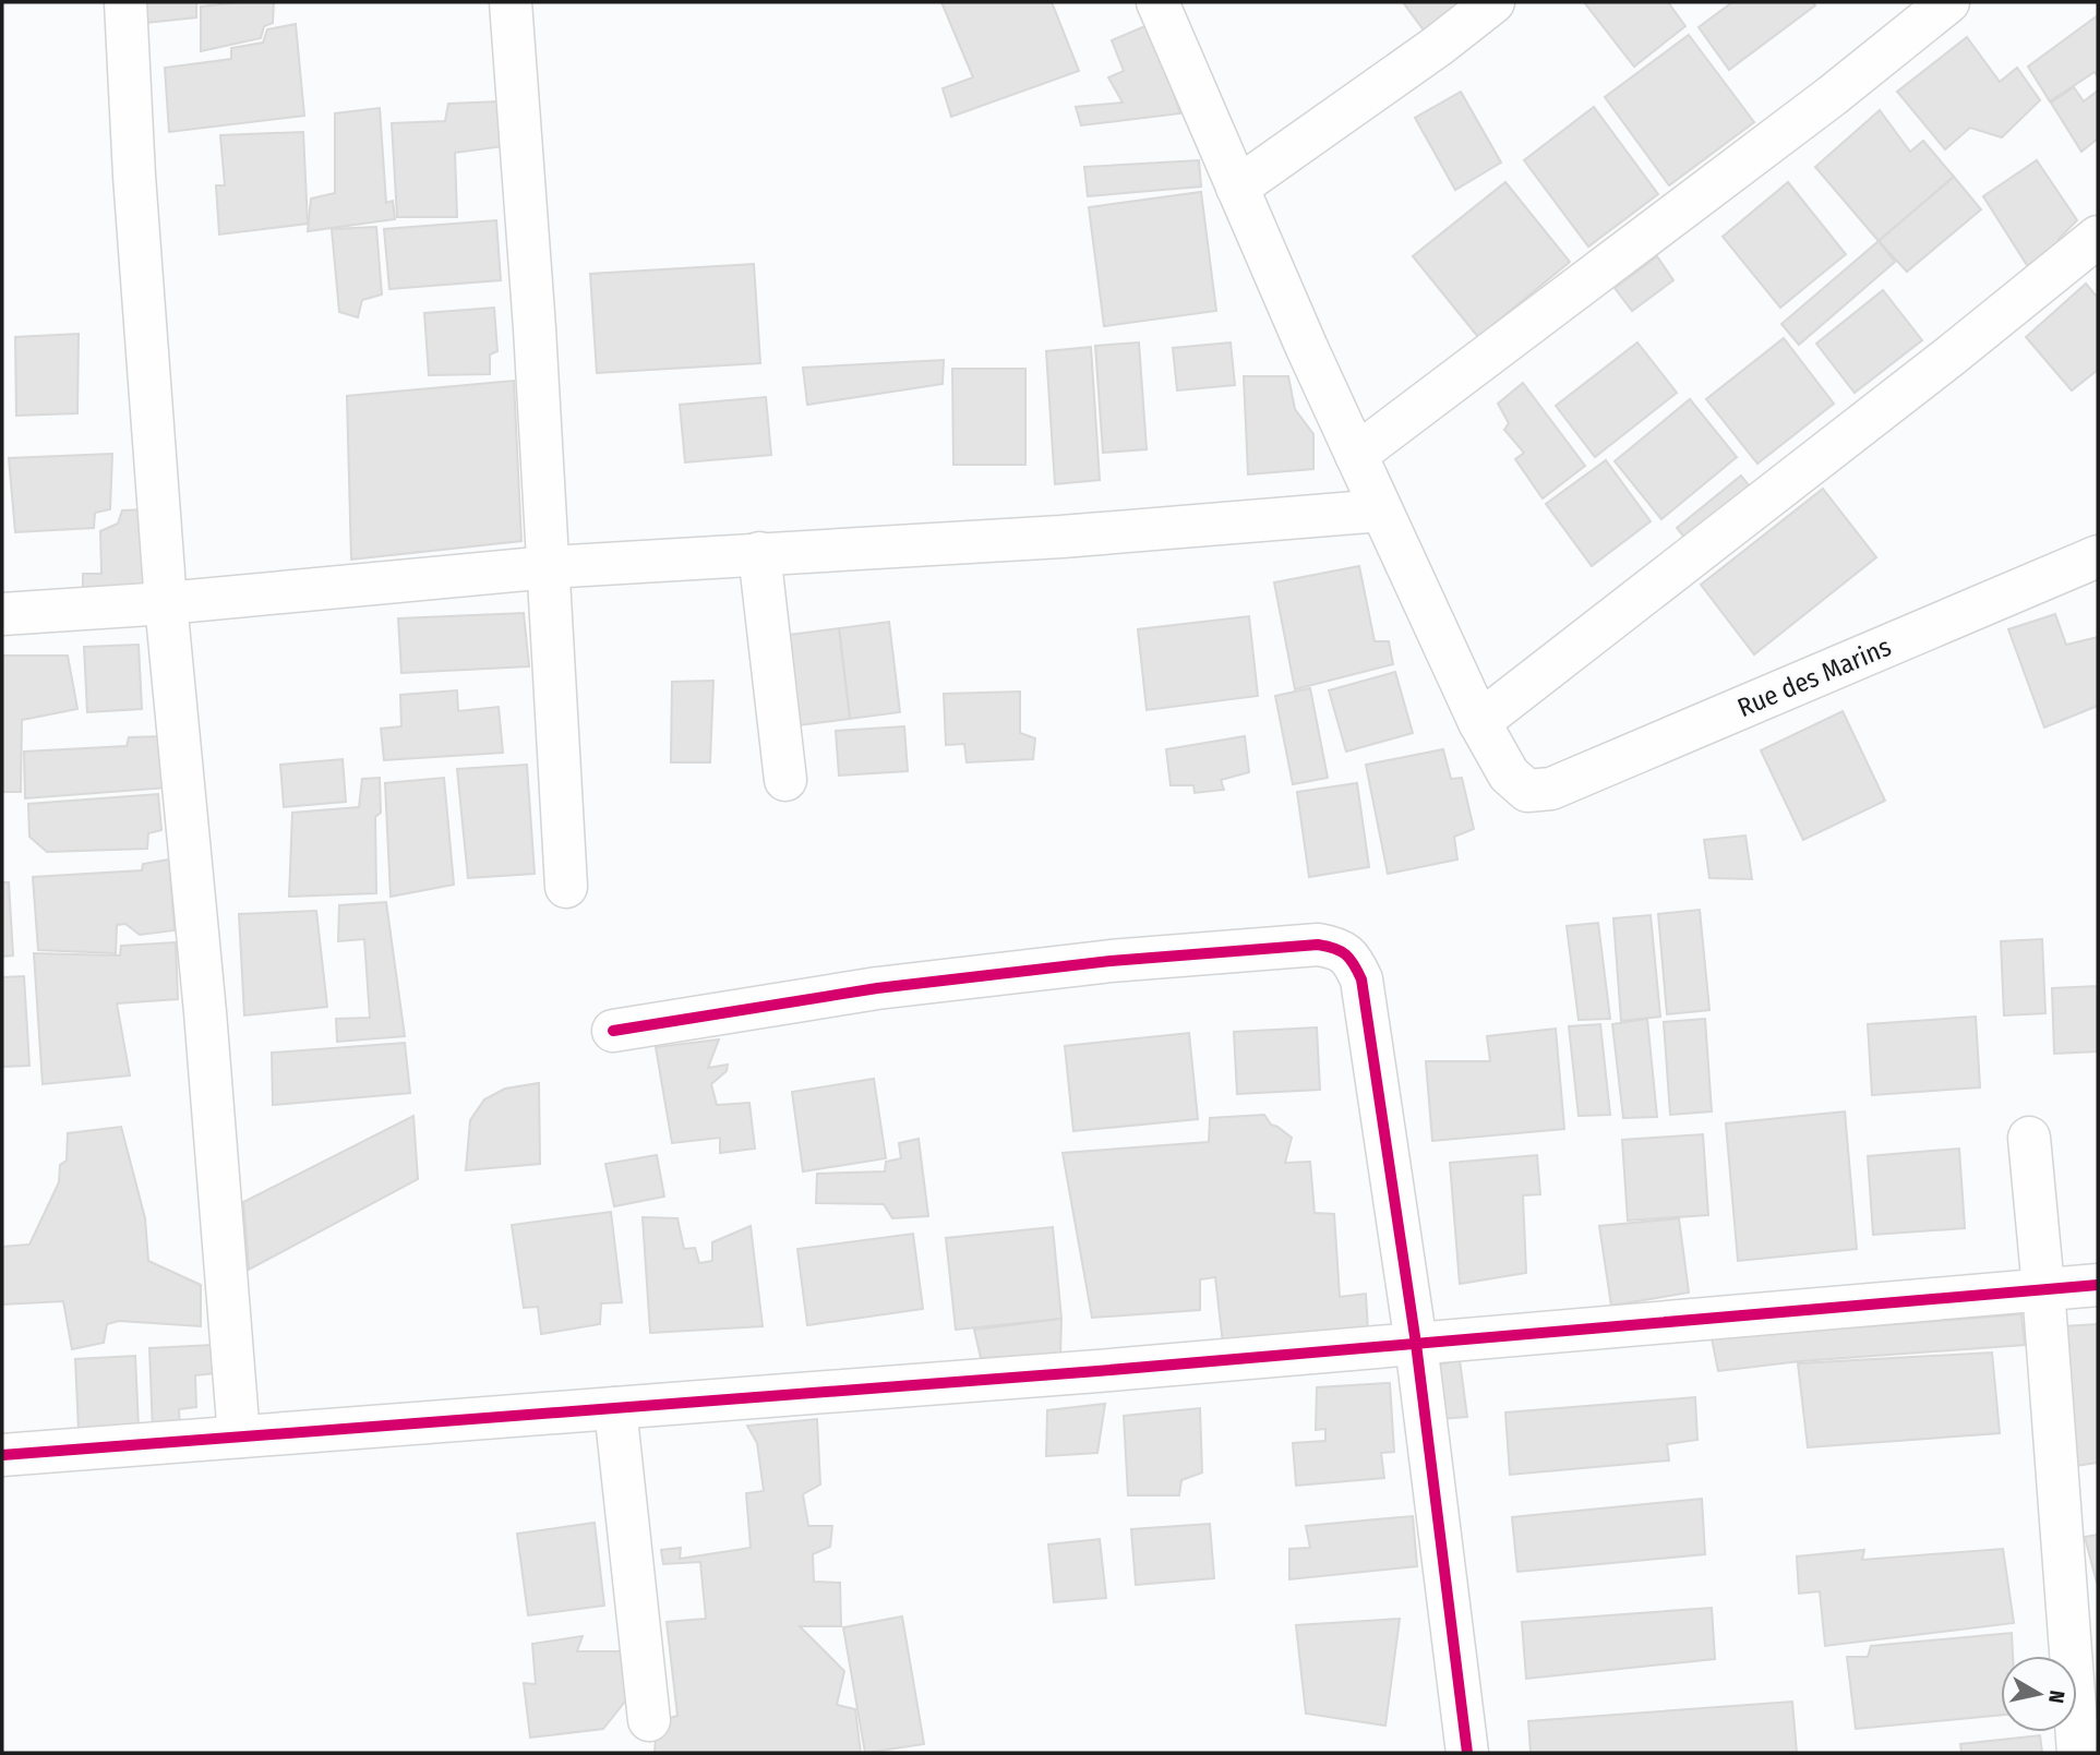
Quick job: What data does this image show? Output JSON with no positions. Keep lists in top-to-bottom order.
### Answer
{
  "streets": {
    "street": ["Rue des Marins"]
  },
  "north": "right"
}
